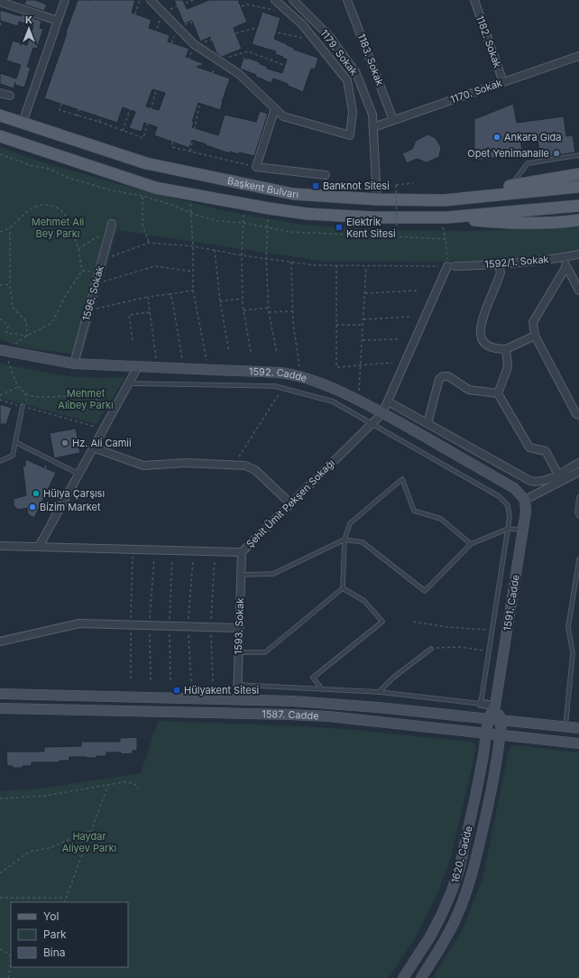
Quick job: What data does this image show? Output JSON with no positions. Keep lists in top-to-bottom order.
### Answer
{
  "streets": {
    "main road": [
      "Başkent Bulvarı",
      "1592. Cadde",
      "1591. Cadde",
      "1587. Cadde",
      "1620. Cadde"
    ],
    "street": [
      "1182. Sokak",
      "1179. Sokak",
      "1183. Sokak",
      "1170. Sokak",
      "1592/1. Sokak",
      "1596. Sokak",
      "Şehit Ümit Pekşen Sokağı",
      "1593. Sokak"
    ]
  },
  "crossings": [
    ["1182. Sokak", "1170. Sokak"],
    ["1179. Sokak", "1170. Sokak"],
    ["1179. Sokak", "Başkent Bulvarı"],
    ["1183. Sokak", "1170. Sokak"],
    ["1592/1. Sokak", "Şehit Ümit Pekşen Sokağı"],
    ["1596. Sokak", "1592. Cadde"],
    ["1592. Cadde", "Şehit Ümit Pekşen Sokağı"],
    ["1592. Cadde", "1591. Cadde"],
    ["Şehit Ümit Pekşen Sokağı", "1593. Sokak"],
    ["1593. Sokak", "1587. Cadde"],
    ["1587. Cadde", "1620. Cadde"]
  ],
  "parks": ["Mehmet Ali Bey Parkı", "Mehmet Alibey Parkı", "Haydar Aliyev Parkı"],
  "places": {
    "other": [
      "Ankara Gıda",
      "Opet Yenimahalle",
      "Hz. Ali Camii",
      "Hülya Çarşısı",
      "Bizim Market"
    ],
    "transit": ["Banknot Sitesi", "Elektrik Kent Sitesi", "Hülyakent Sitesi"]
  },
  "legend": ["Yol", "Park", "Bina"],
  "north": "top"
}
